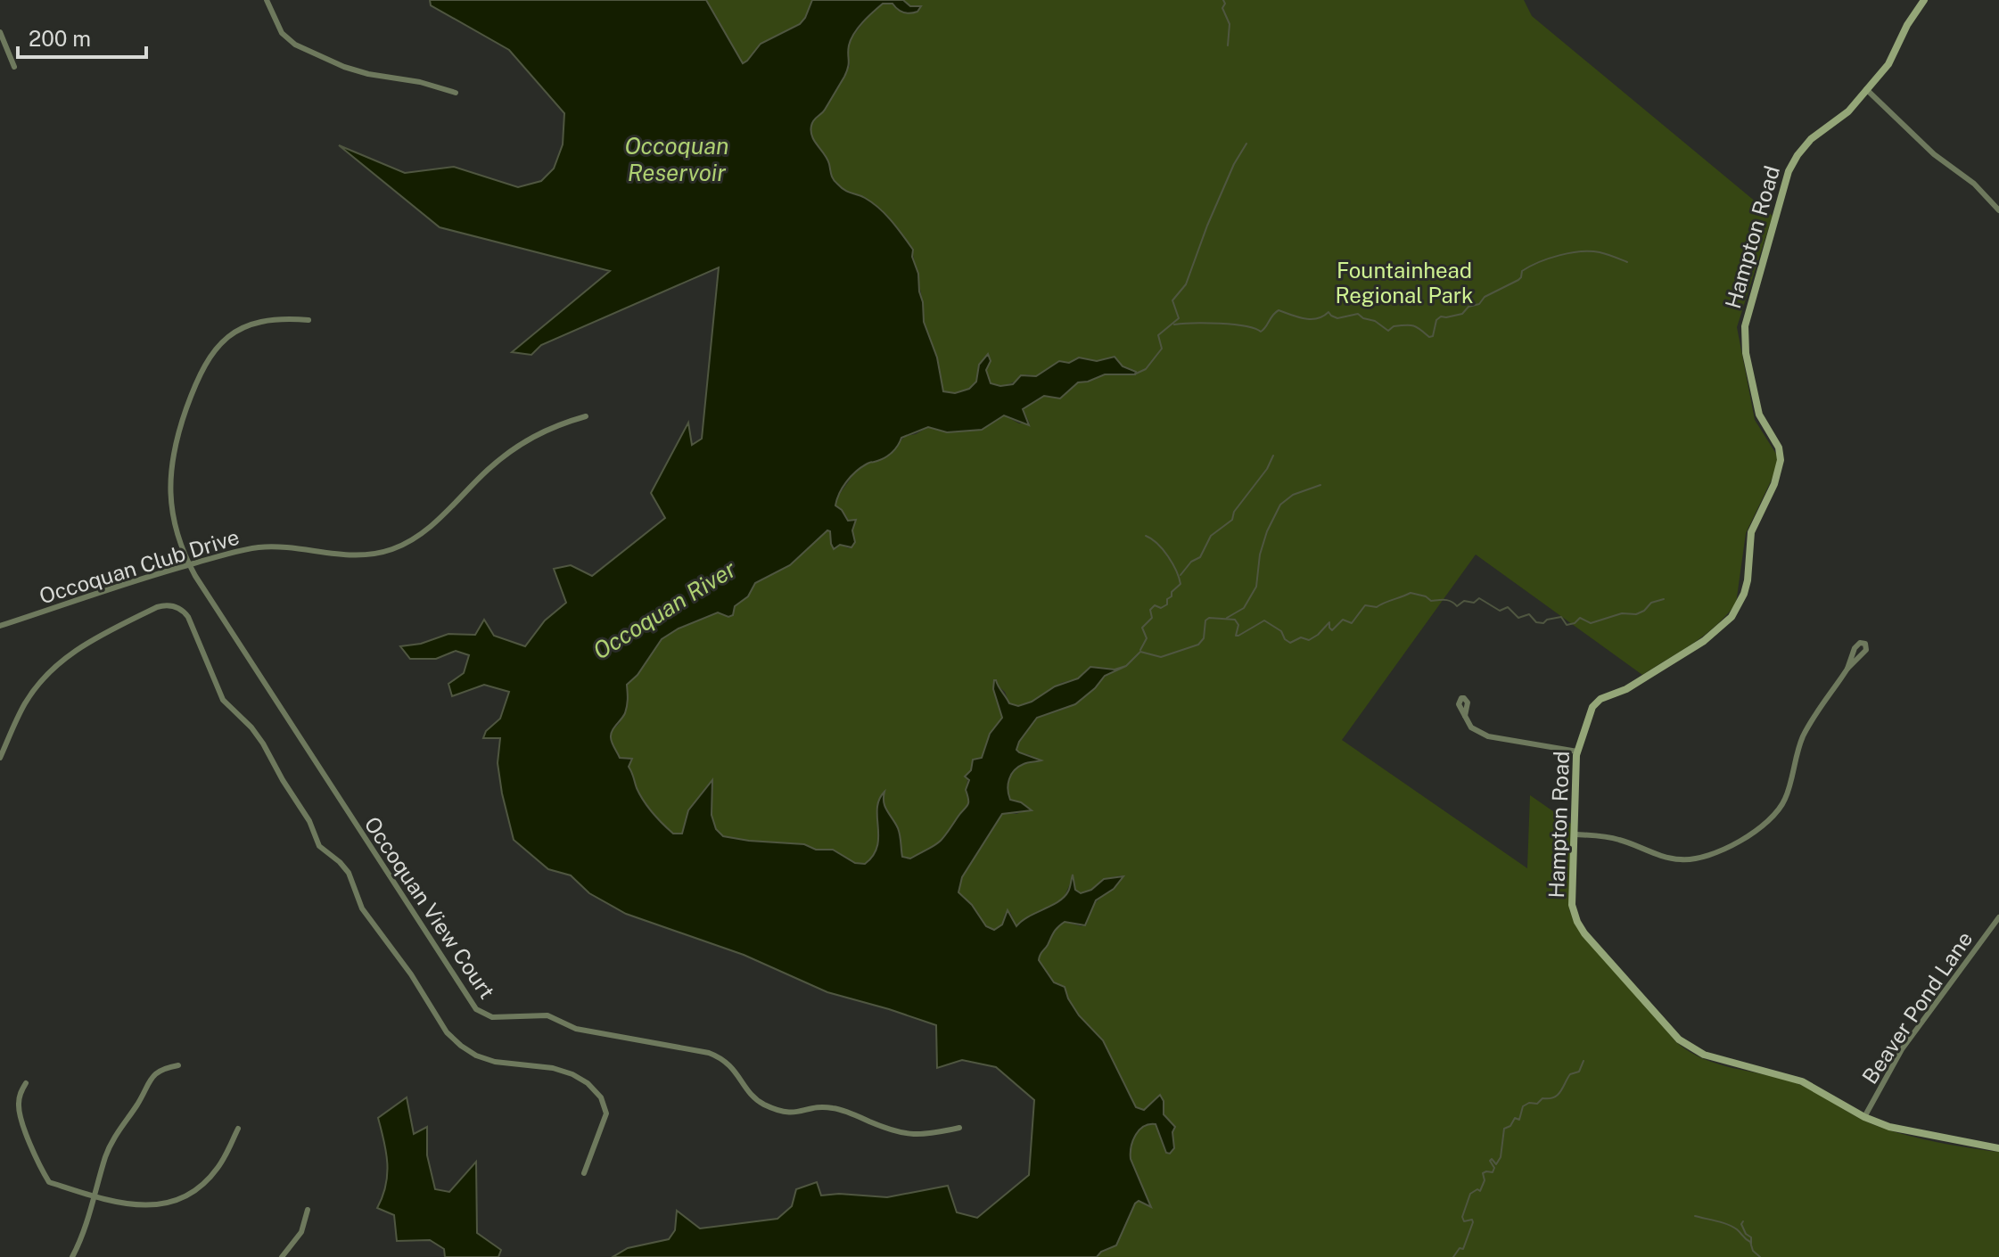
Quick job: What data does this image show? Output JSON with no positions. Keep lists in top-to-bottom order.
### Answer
{
  "streets": {
    "street": [
      "Hampton Road",
      "Occoquan Club Drive",
      "Occoquan View Court",
      "Beaver Pond Lane"
    ]
  },
  "crossings": [
    ["Hampton Road", "Beaver Pond Lane"],
    ["Occoquan Club Drive", "Occoquan View Court"]
  ],
  "water": ["Occoquan Reservoir", "Occoquan River"],
  "parks": ["Fountainhead Regional Park"],
  "scale_bar": "200 m"
}
